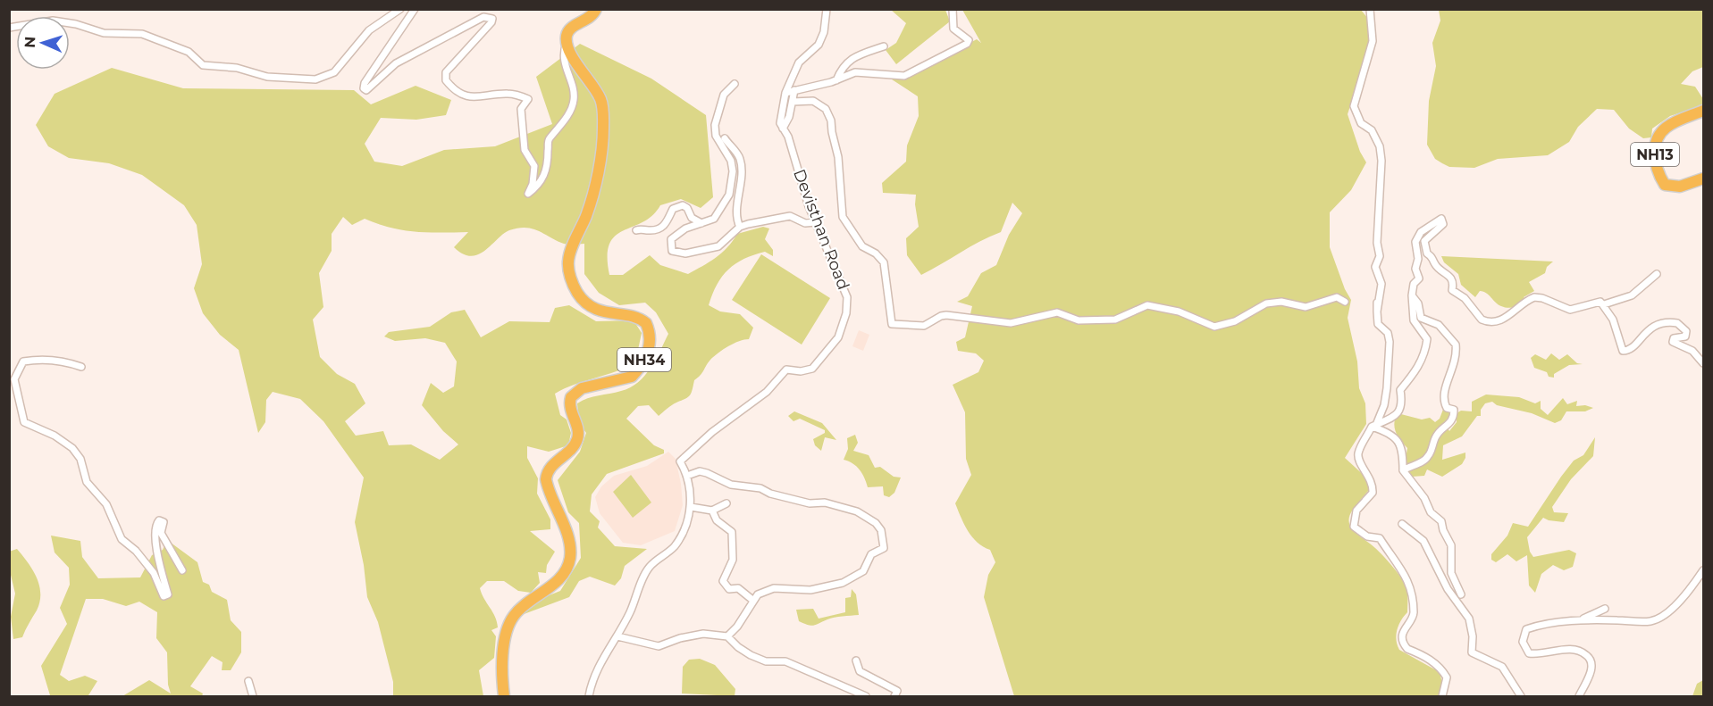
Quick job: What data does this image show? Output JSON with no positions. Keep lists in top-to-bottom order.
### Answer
{
  "streets": {
    "highway": ["NH13", "NH34"],
    "street": ["Devisthan Road"]
  },
  "north": "left"
}
